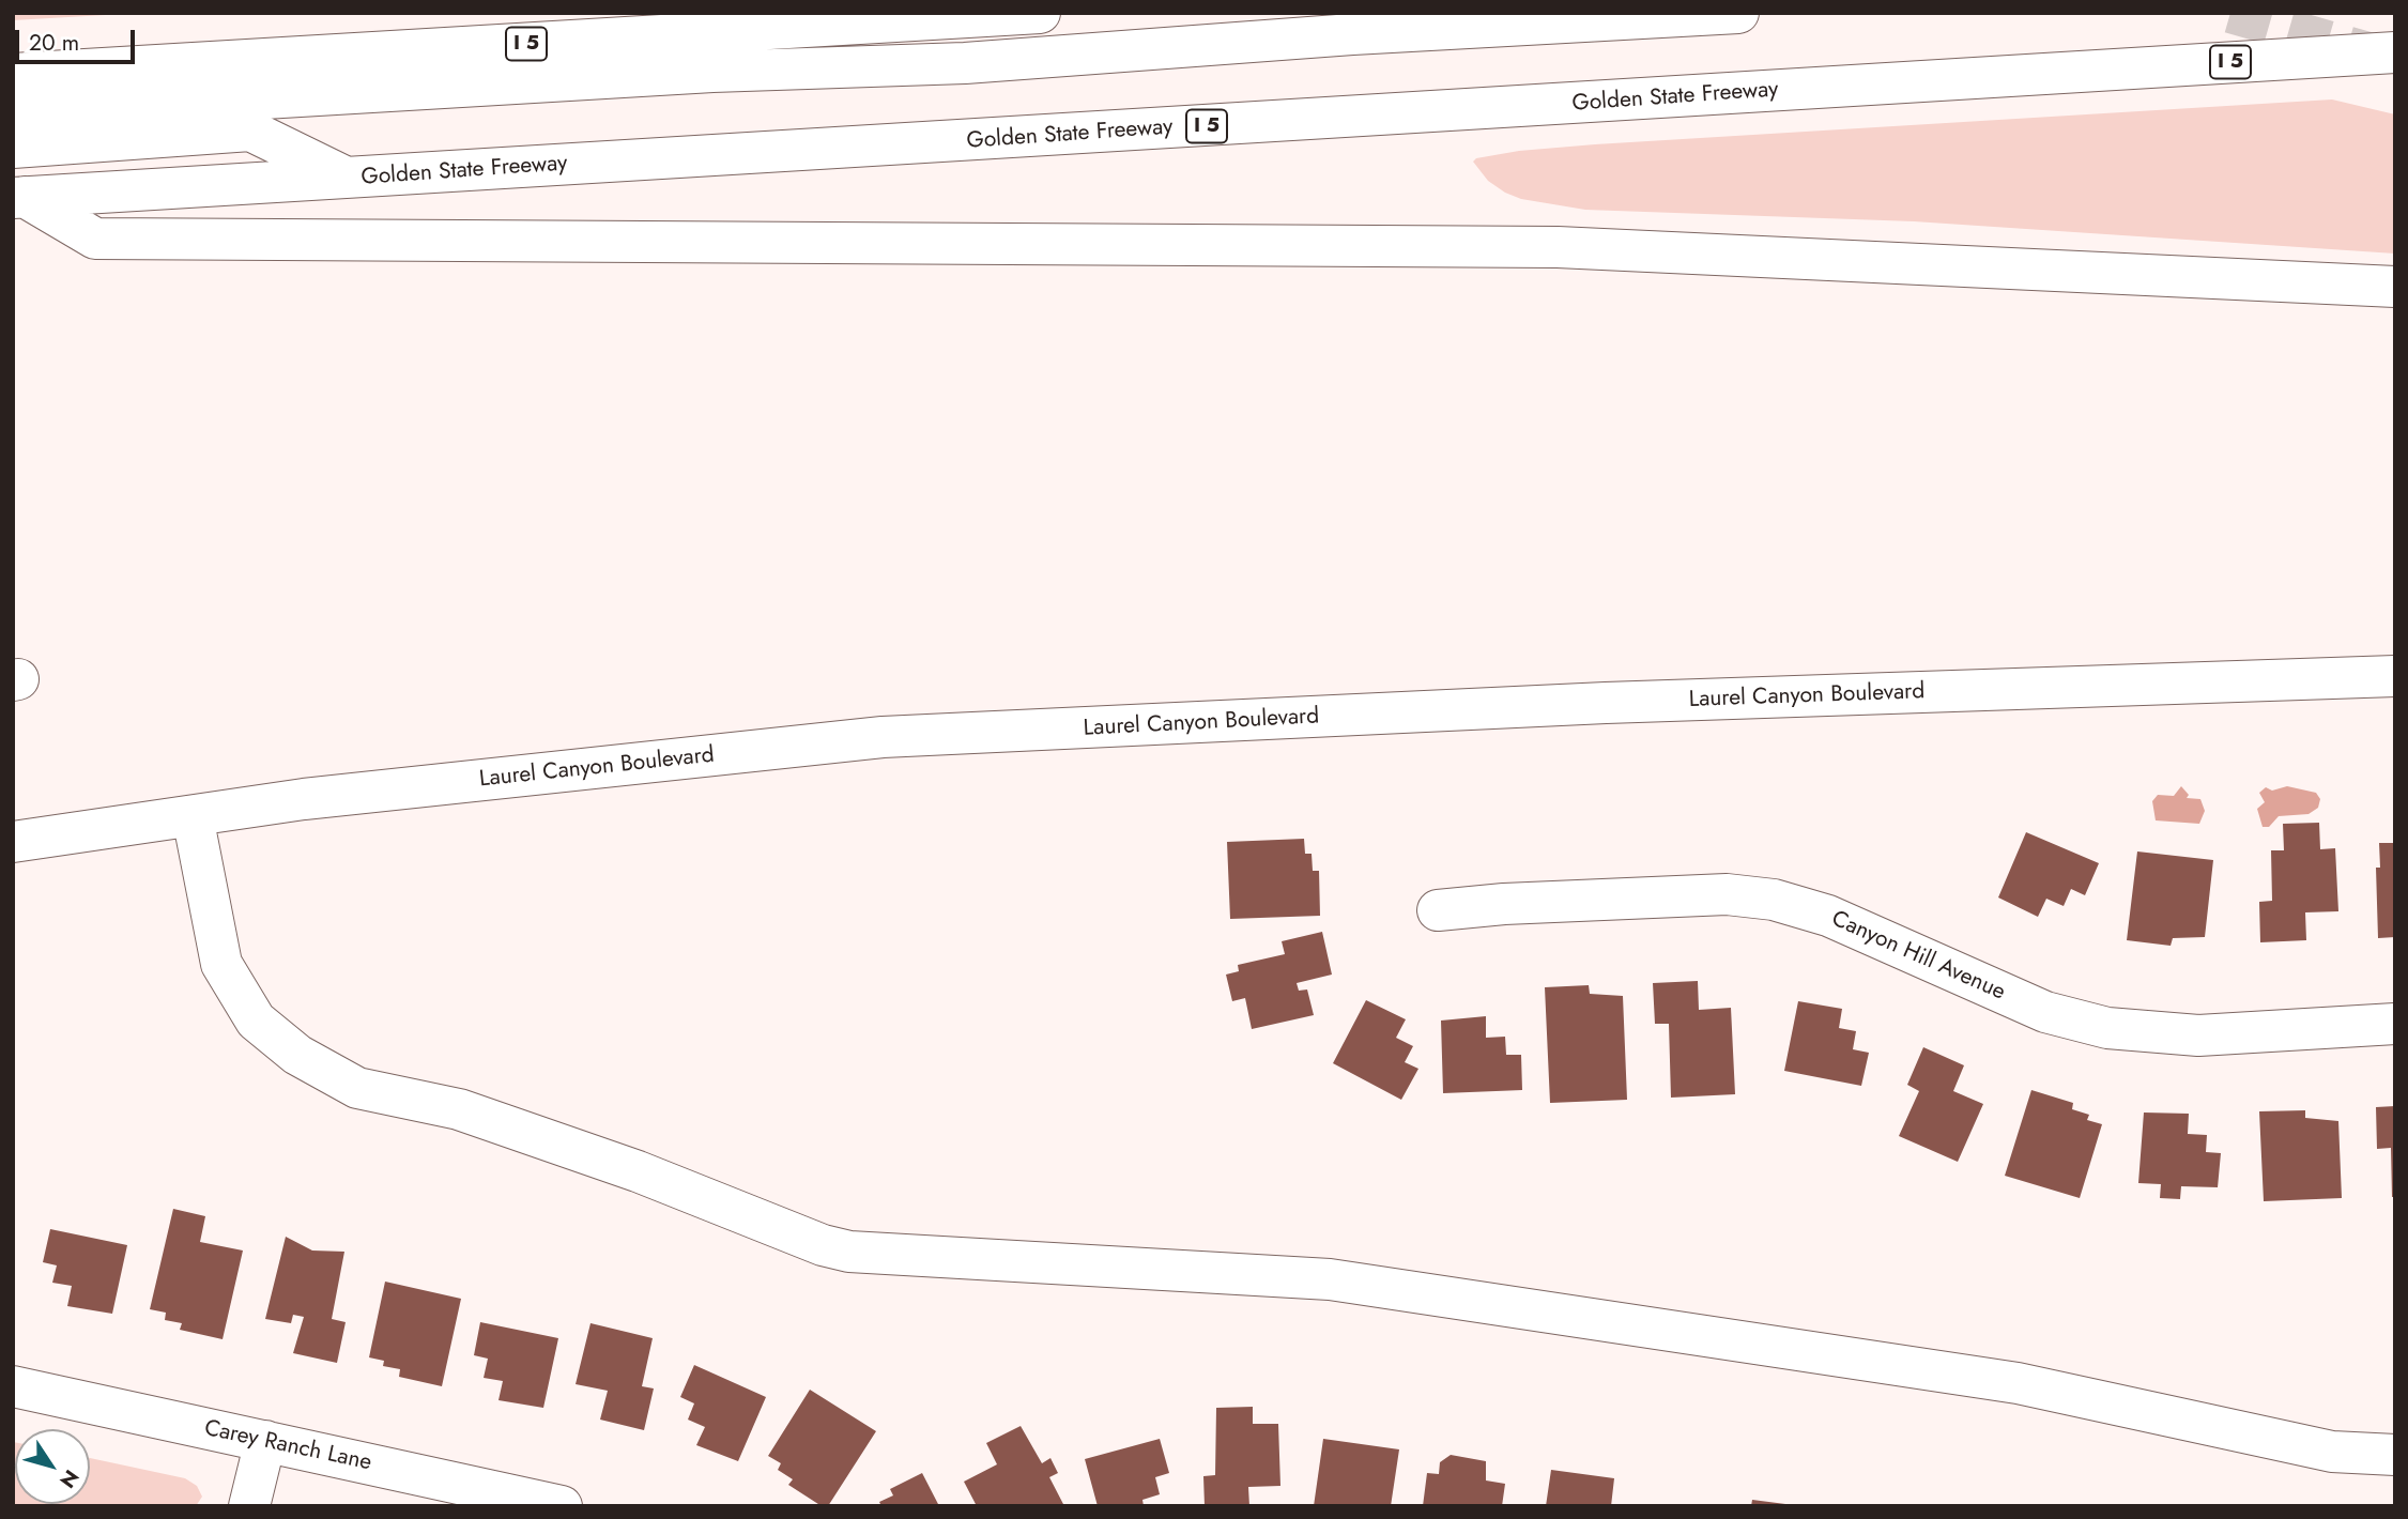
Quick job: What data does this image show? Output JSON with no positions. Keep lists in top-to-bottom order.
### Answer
{
  "streets": {
    "main road": [
      "I 5",
      "Golden State Freeway",
      "Laurel Canyon Boulevard",
      "Canyon Hill Avenue",
      "Carey Ranch Lane"
    ]
  },
  "scale_bar": "20 m",
  "north": "bottom right"
}
